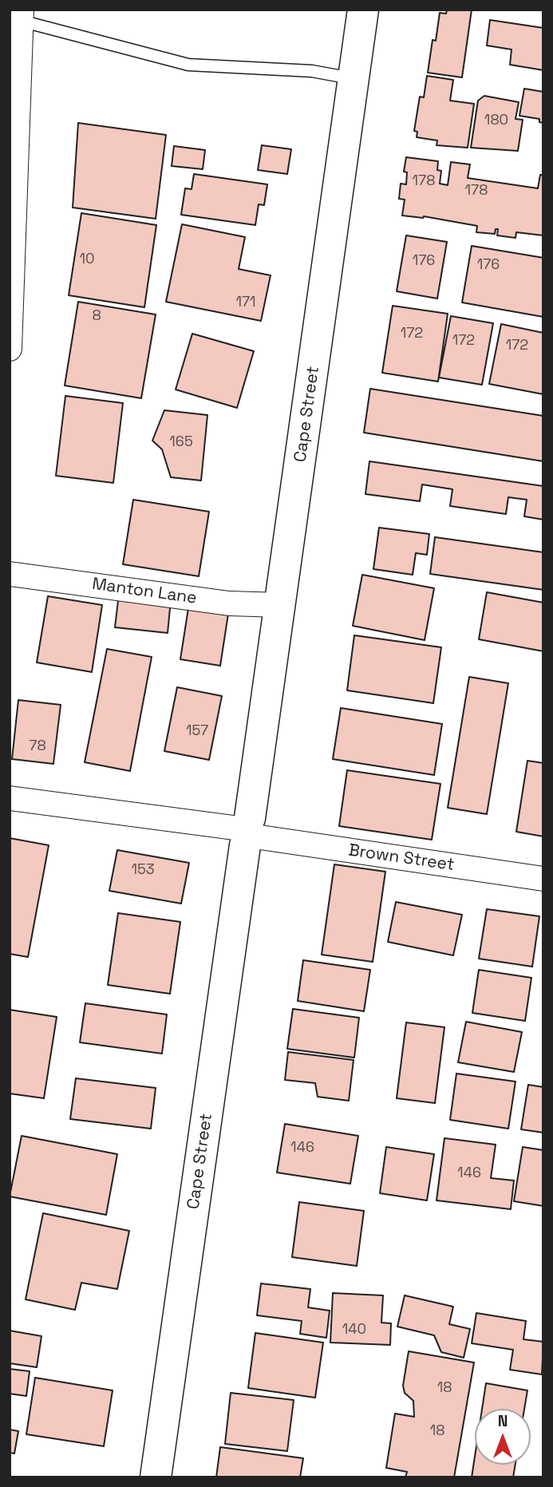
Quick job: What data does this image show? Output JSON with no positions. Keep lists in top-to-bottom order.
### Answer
{
  "streets": {
    "street": ["Cape Street", "Manton Lane", "Brown Street"]
  },
  "crossings": [
    ["Cape Street", "Manton Lane"],
    ["Cape Street", "Brown Street"]
  ],
  "house_numbers": [
    "180",
    "178",
    "178",
    "10",
    "176",
    "176",
    "171",
    "8",
    "172",
    "172",
    "172",
    "165",
    "157",
    "78",
    "153",
    "146",
    "146",
    "140",
    "18",
    "18"
  ],
  "north": "top"
}
